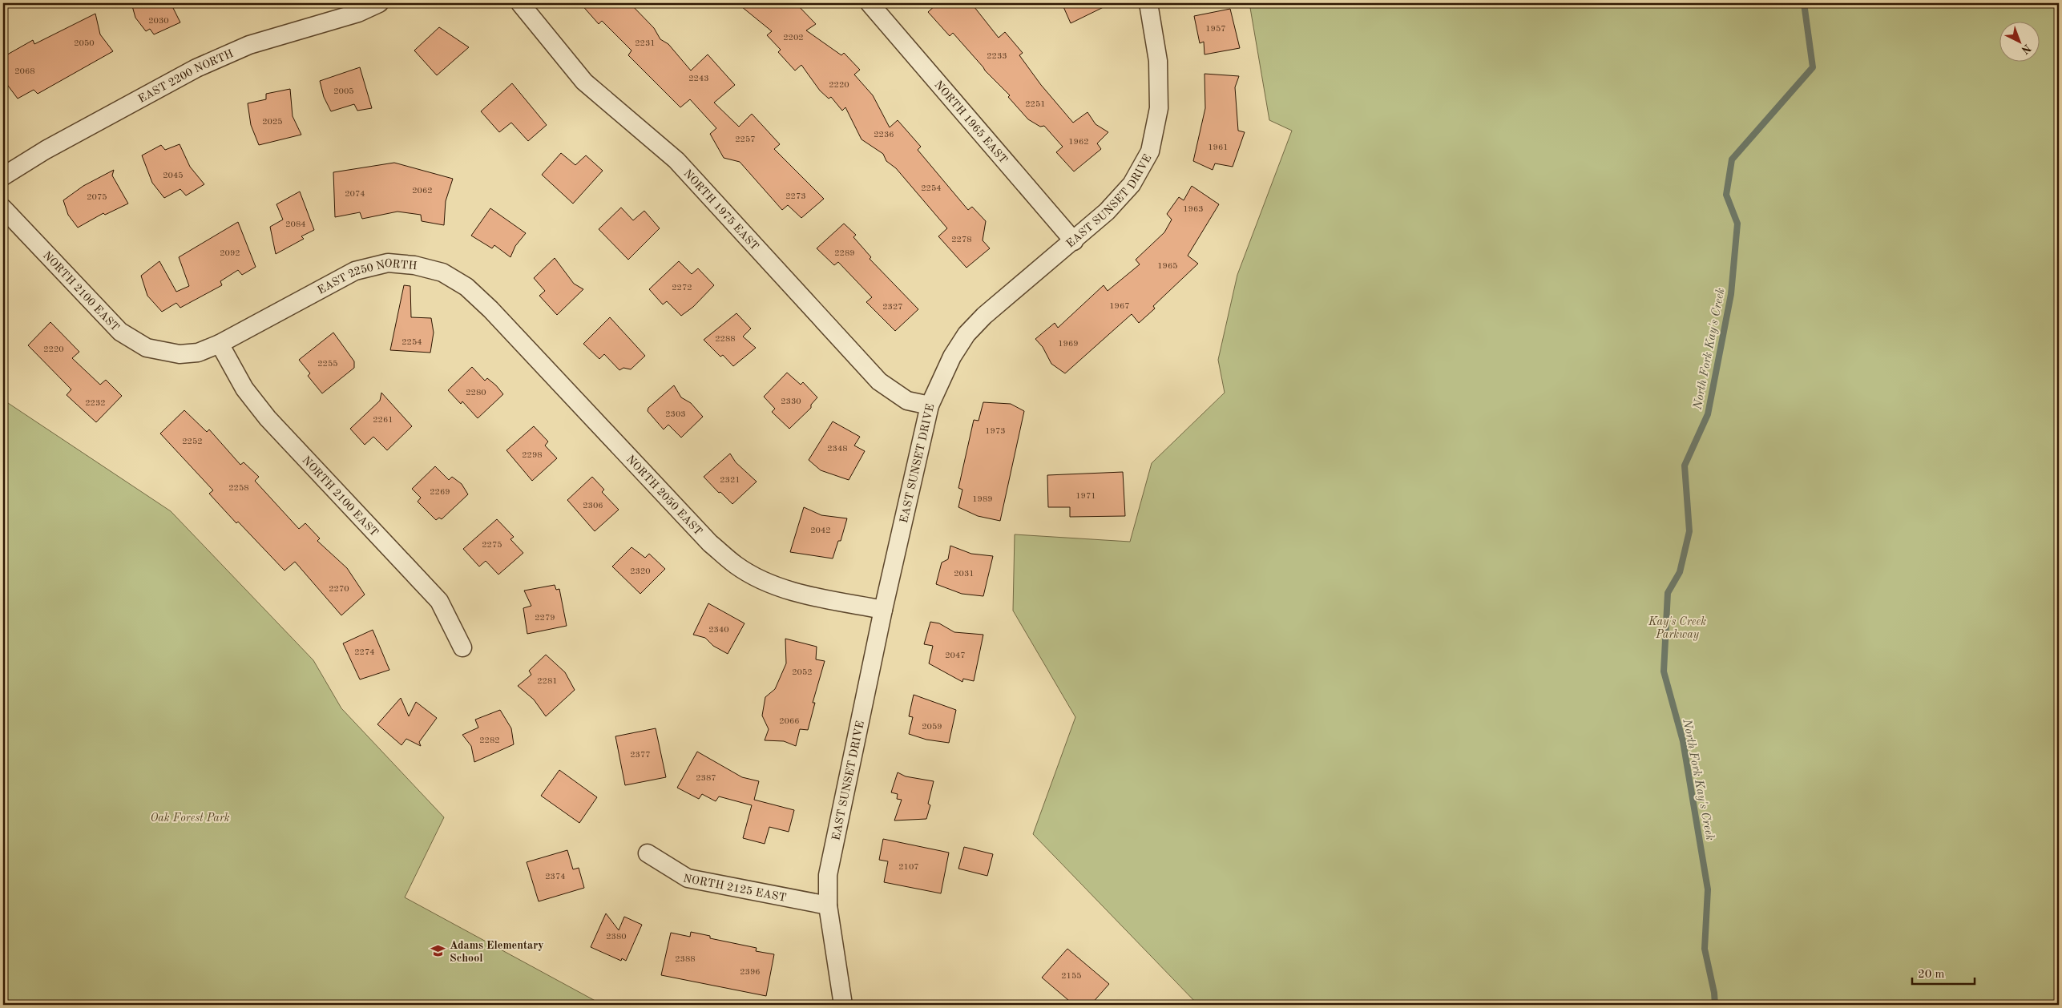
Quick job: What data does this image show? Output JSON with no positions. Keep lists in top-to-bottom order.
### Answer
{
  "streets": {
    "street": [
      "EAST 2200 NORTH",
      "NORTH 1965 EAST",
      "EAST SUNSET DRIVE",
      "NORTH 1975 EAST",
      "EAST 2250 NORTH",
      "NORTH 2100 EAST",
      "NORTH 2050 EAST",
      "NORTH 2125 EAST"
    ]
  },
  "crossings": [
    ["NORTH 1965 EAST", "EAST SUNSET DRIVE"],
    ["EAST SUNSET DRIVE", "NORTH 1975 EAST"],
    ["EAST SUNSET DRIVE", "NORTH 2050 EAST"],
    ["EAST SUNSET DRIVE", "NORTH 2125 EAST"],
    ["EAST 2250 NORTH", "NORTH 2100 EAST"],
    ["EAST 2250 NORTH", "NORTH 2050 EAST"]
  ],
  "water": ["North Fork Kay's Creek"],
  "parks": ["Kay's Creek Parkway", "Oak Forest Park"],
  "places": {
    "school or university": ["Adams Elementary School"]
  },
  "house_numbers": [
    "2030",
    "1957",
    "2202",
    "2050",
    "2231",
    "2233",
    "2068",
    "2243",
    "2220",
    "2005",
    "2251",
    "2025",
    "2236",
    "2257",
    "1962",
    "1961",
    "2045",
    "2254",
    "2062",
    "2074",
    "2273",
    "2075",
    "1963",
    "2084",
    "2278",
    "2092",
    "2289",
    "1965",
    "2272",
    "1967",
    "2327",
    "2288",
    "2254",
    "1969",
    "2220",
    "2255",
    "2280",
    "2330",
    "2232",
    "2303",
    "2261",
    "1973",
    "2252",
    "2348",
    "2298",
    "2321",
    "2258",
    "2269",
    "1971",
    "1989",
    "2306",
    "2042",
    "2275",
    "2320",
    "2031",
    "2270",
    "2279",
    "2340",
    "2274",
    "2047",
    "2052",
    "2281",
    "2066",
    "2059",
    "2282",
    "2377",
    "2387",
    "2107",
    "2374",
    "2380",
    "2388",
    "2396",
    "2155"
  ],
  "scale_bar": "20 m",
  "north": "bottom right"
}
